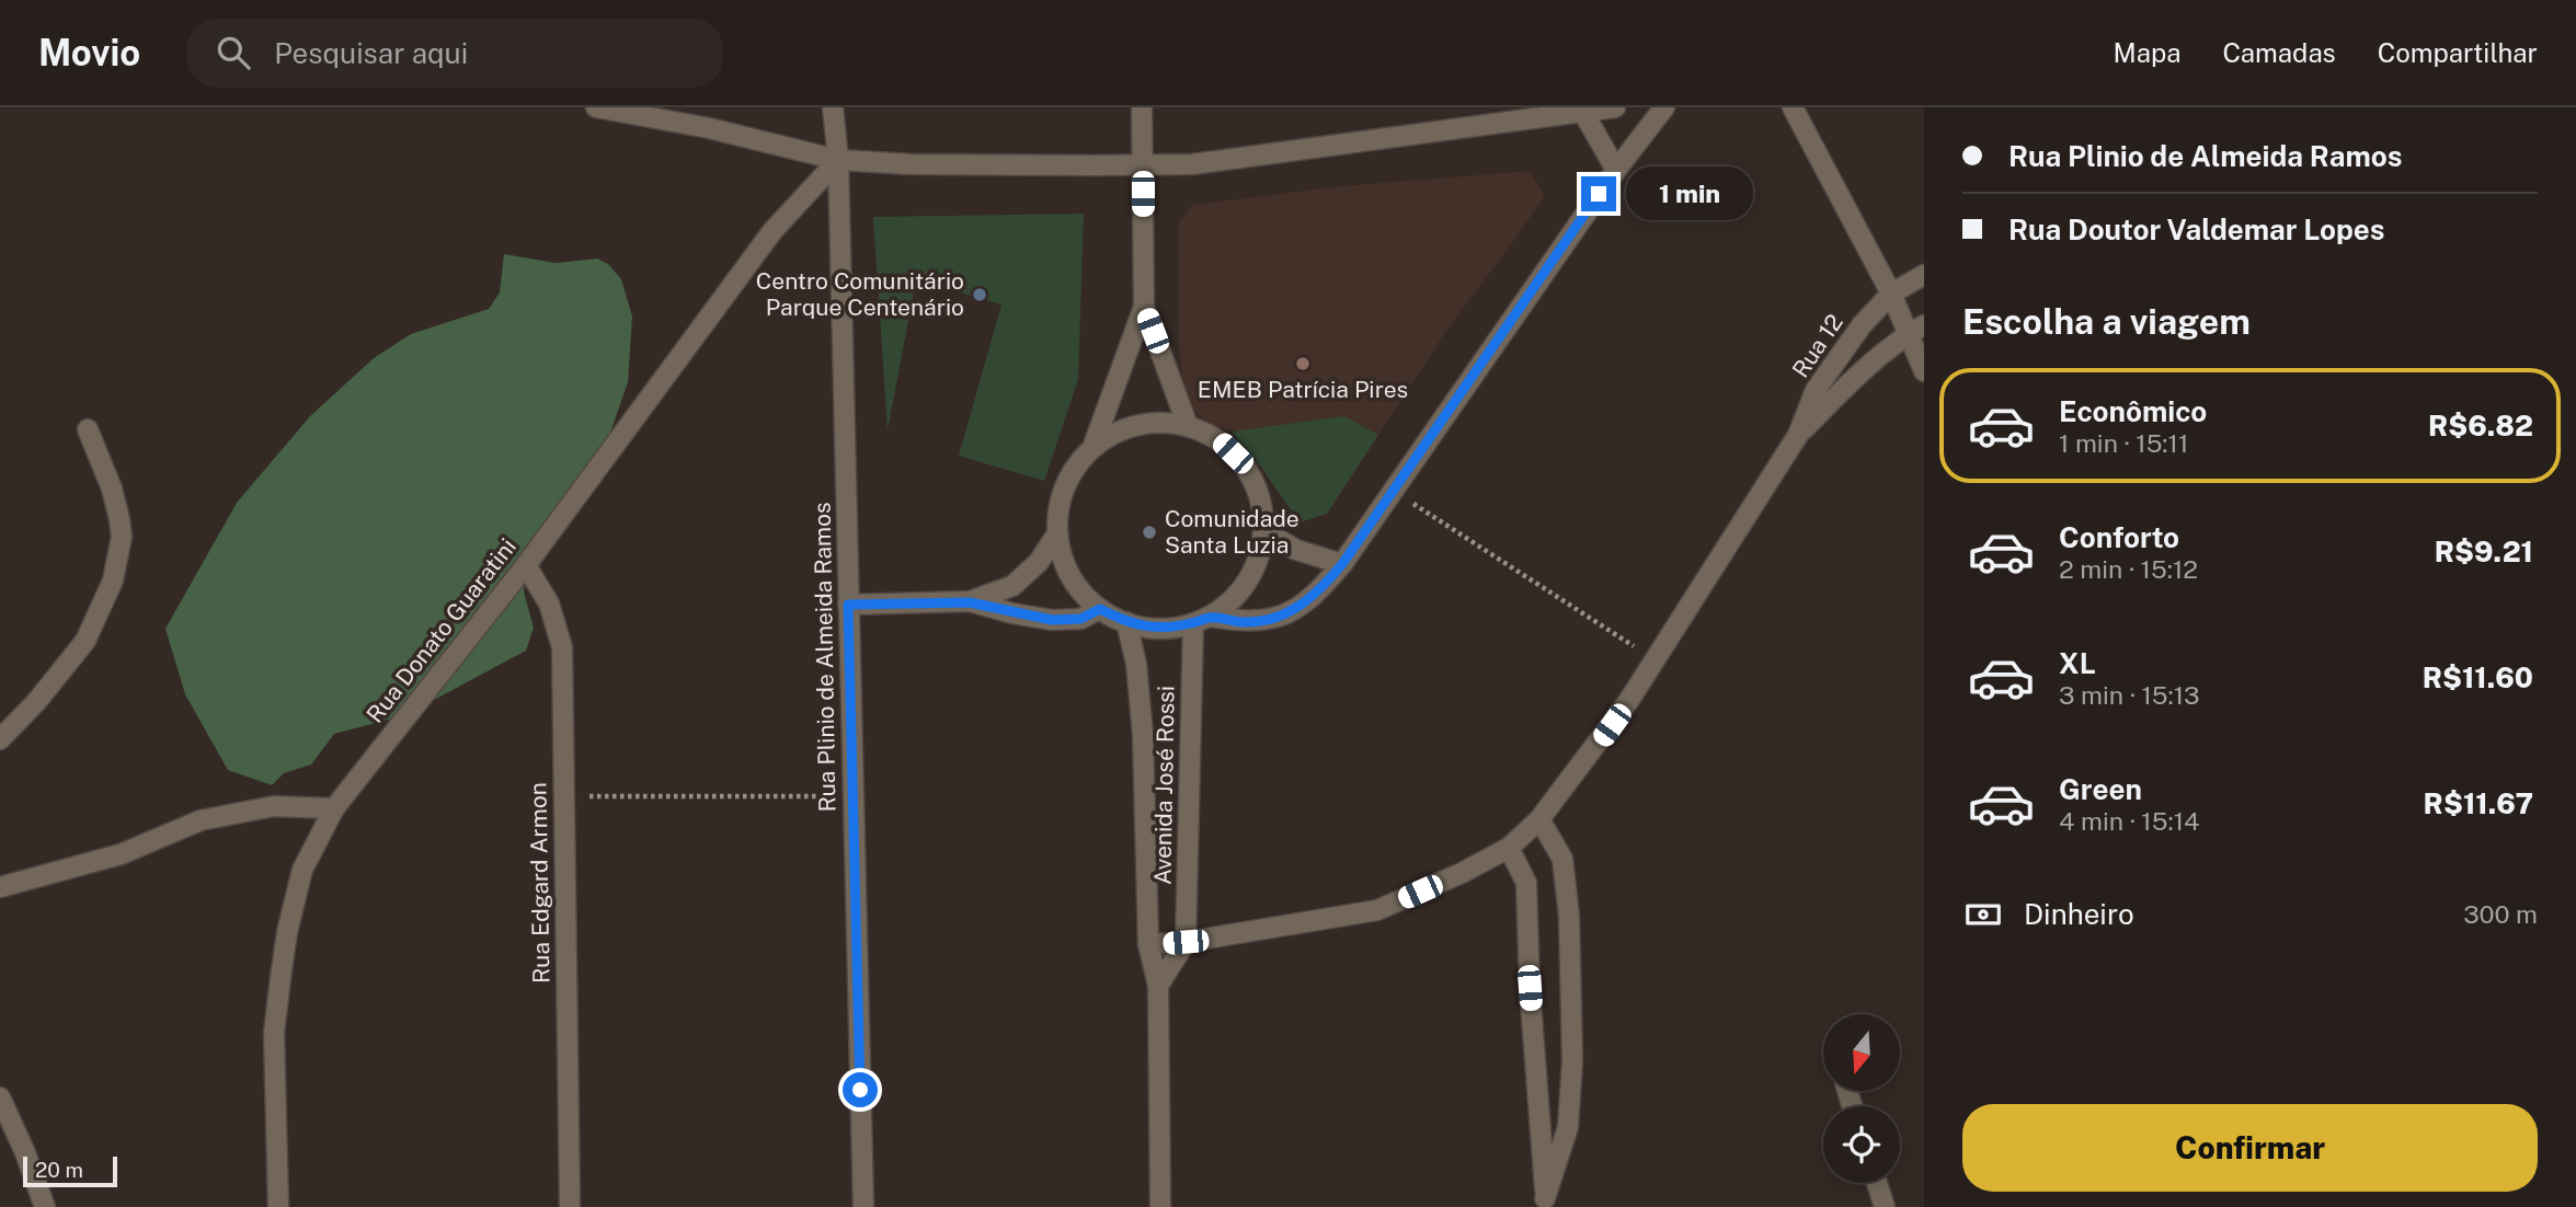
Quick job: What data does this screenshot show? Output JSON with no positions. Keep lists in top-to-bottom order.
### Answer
{
  "streets": {
    "street": [
      "Rua 12",
      "Rua Donato Guaratini",
      "Rua Plinio de Almeida Ramos",
      "Avenida José Rossi",
      "Rua Edgard Armon"
    ]
  },
  "crossings": [
    ["Rua Donato Guaratini", "Rua Plinio de Almeida Ramos"],
    ["Rua Donato Guaratini", "Rua Edgard Armon"]
  ],
  "places": ["Centro Comunitário Parque Centenário", "EMEB Patrícia Pires", "Comunidade Santa Luzia"],
  "scale_bar": "20 m",
  "north": "bottom",
  "page": {
    "header": "Movio",
    "search": "Pesquisar aqui",
    "nav": ["Mapa", "Camadas", "Compartilhar"],
    "banner": ["Rua Plinio de Almeida Ramos", "Rua Doutor Valdemar Lopes"],
    "bubble": "1 min",
    "heading": "Escolha a viagem",
    "list": [
      {
        "name": "Econômico",
        "note": "1 min · 15:11",
        "value": "R$6.82"
      },
      {
        "name": "Conforto",
        "note": "2 min · 15:12",
        "value": "R$9.21"
      },
      {
        "name": "XL",
        "note": "3 min · 15:13",
        "value": "R$11.60"
      },
      {
        "name": "Green",
        "note": "4 min · 15:14",
        "value": "R$11.67"
      }
    ],
    "pay": ["Dinheiro", "300 m"],
    "buttons": "Confirmar",
    "scale": "20 m"
  }
}
